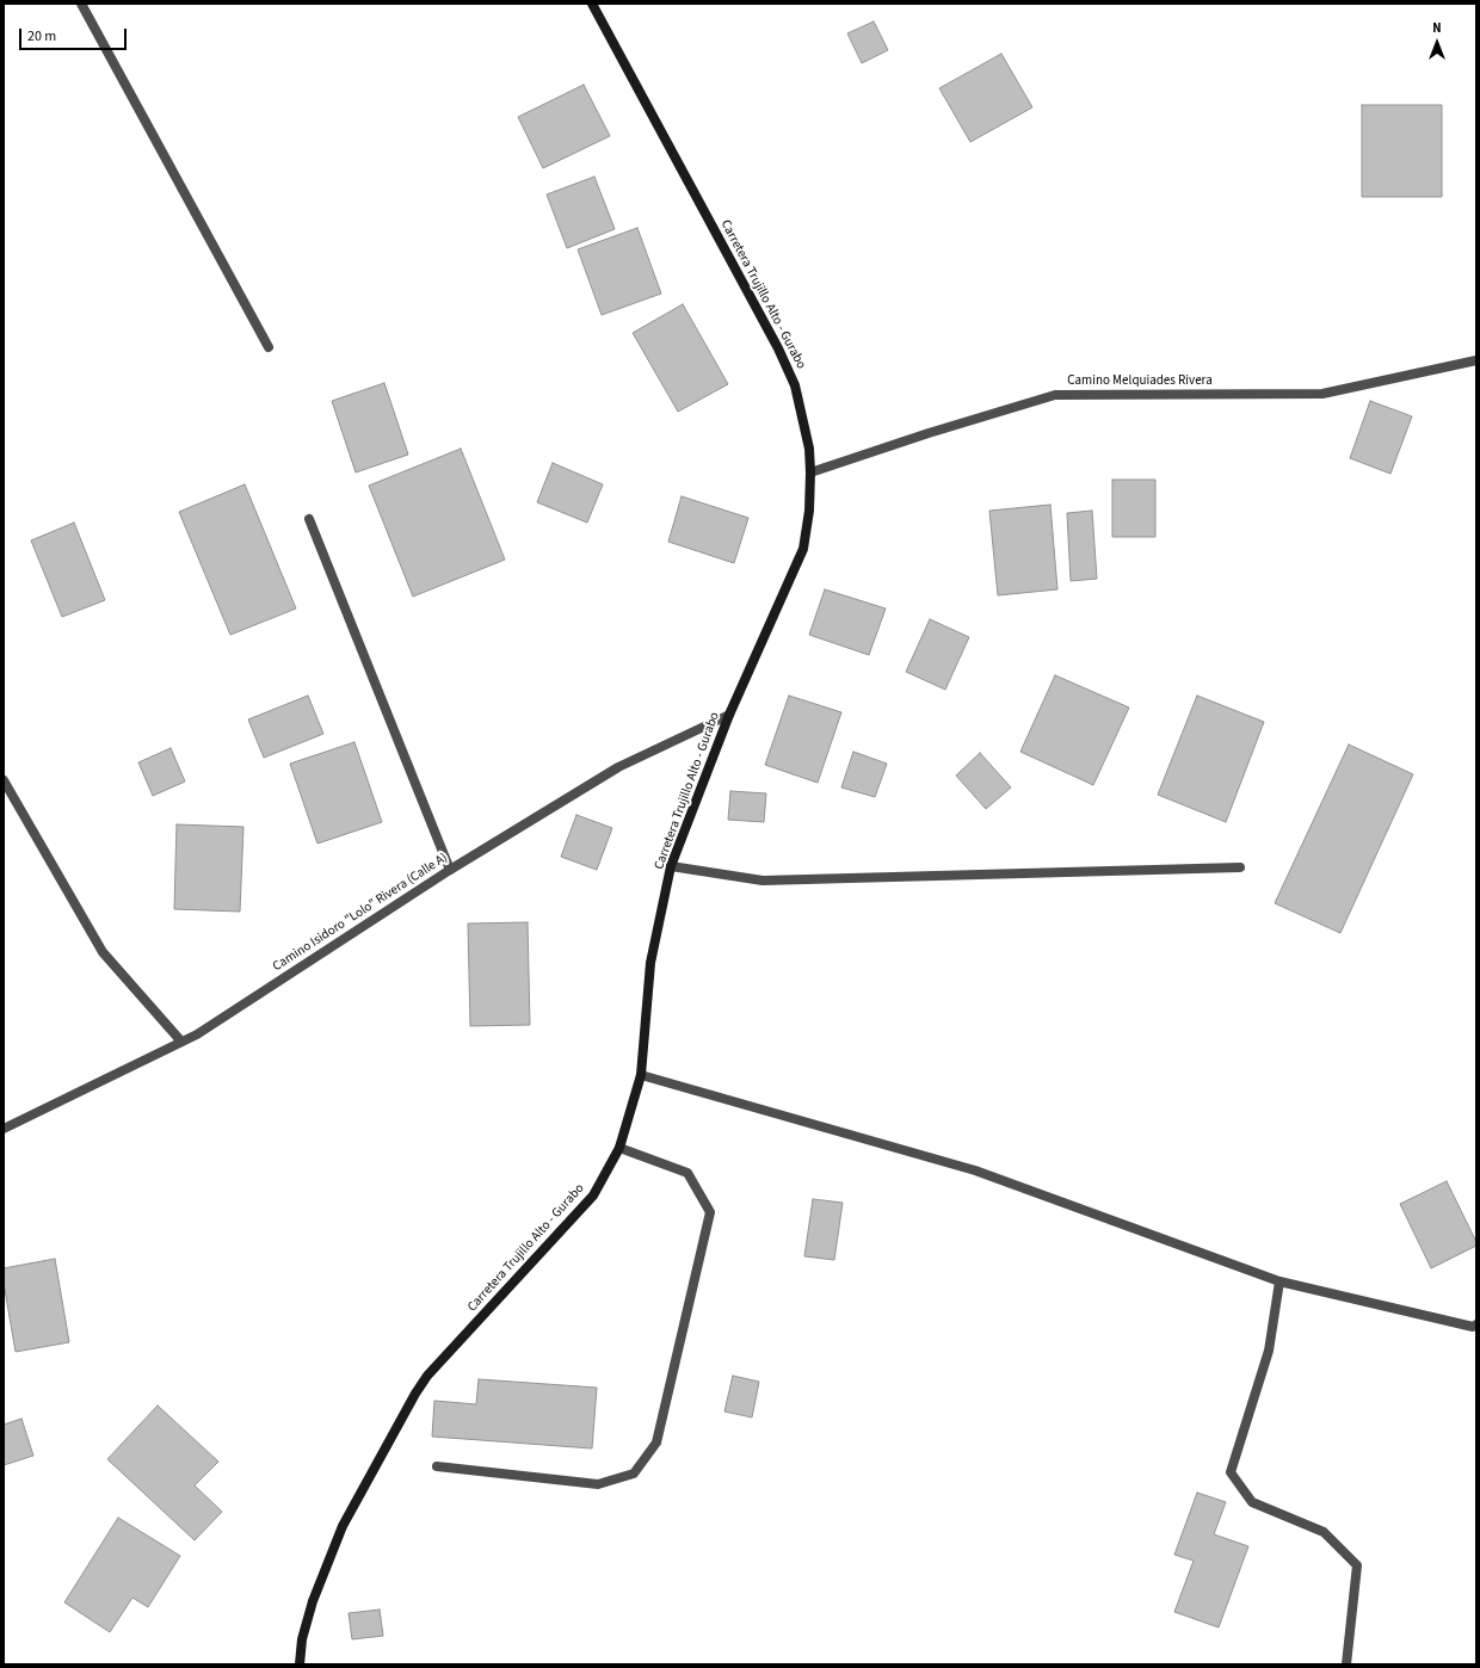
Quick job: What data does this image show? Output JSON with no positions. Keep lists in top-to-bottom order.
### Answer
{
  "streets": {
    "main road": ["Carretera Trujillo Alto - Gurabo"],
    "street": ["Camino Melquiades Rivera", "Camino Isidoro \"Lolo\" Rivera (Calle A)"]
  },
  "crossings": [
    ["Carretera Trujillo Alto - Gurabo", "Camino Melquiades Rivera"],
    ["Carretera Trujillo Alto - Gurabo", "Camino Isidoro \"Lolo\" Rivera (Calle A)"]
  ],
  "scale_bar": "20 m",
  "north": "top"
}
